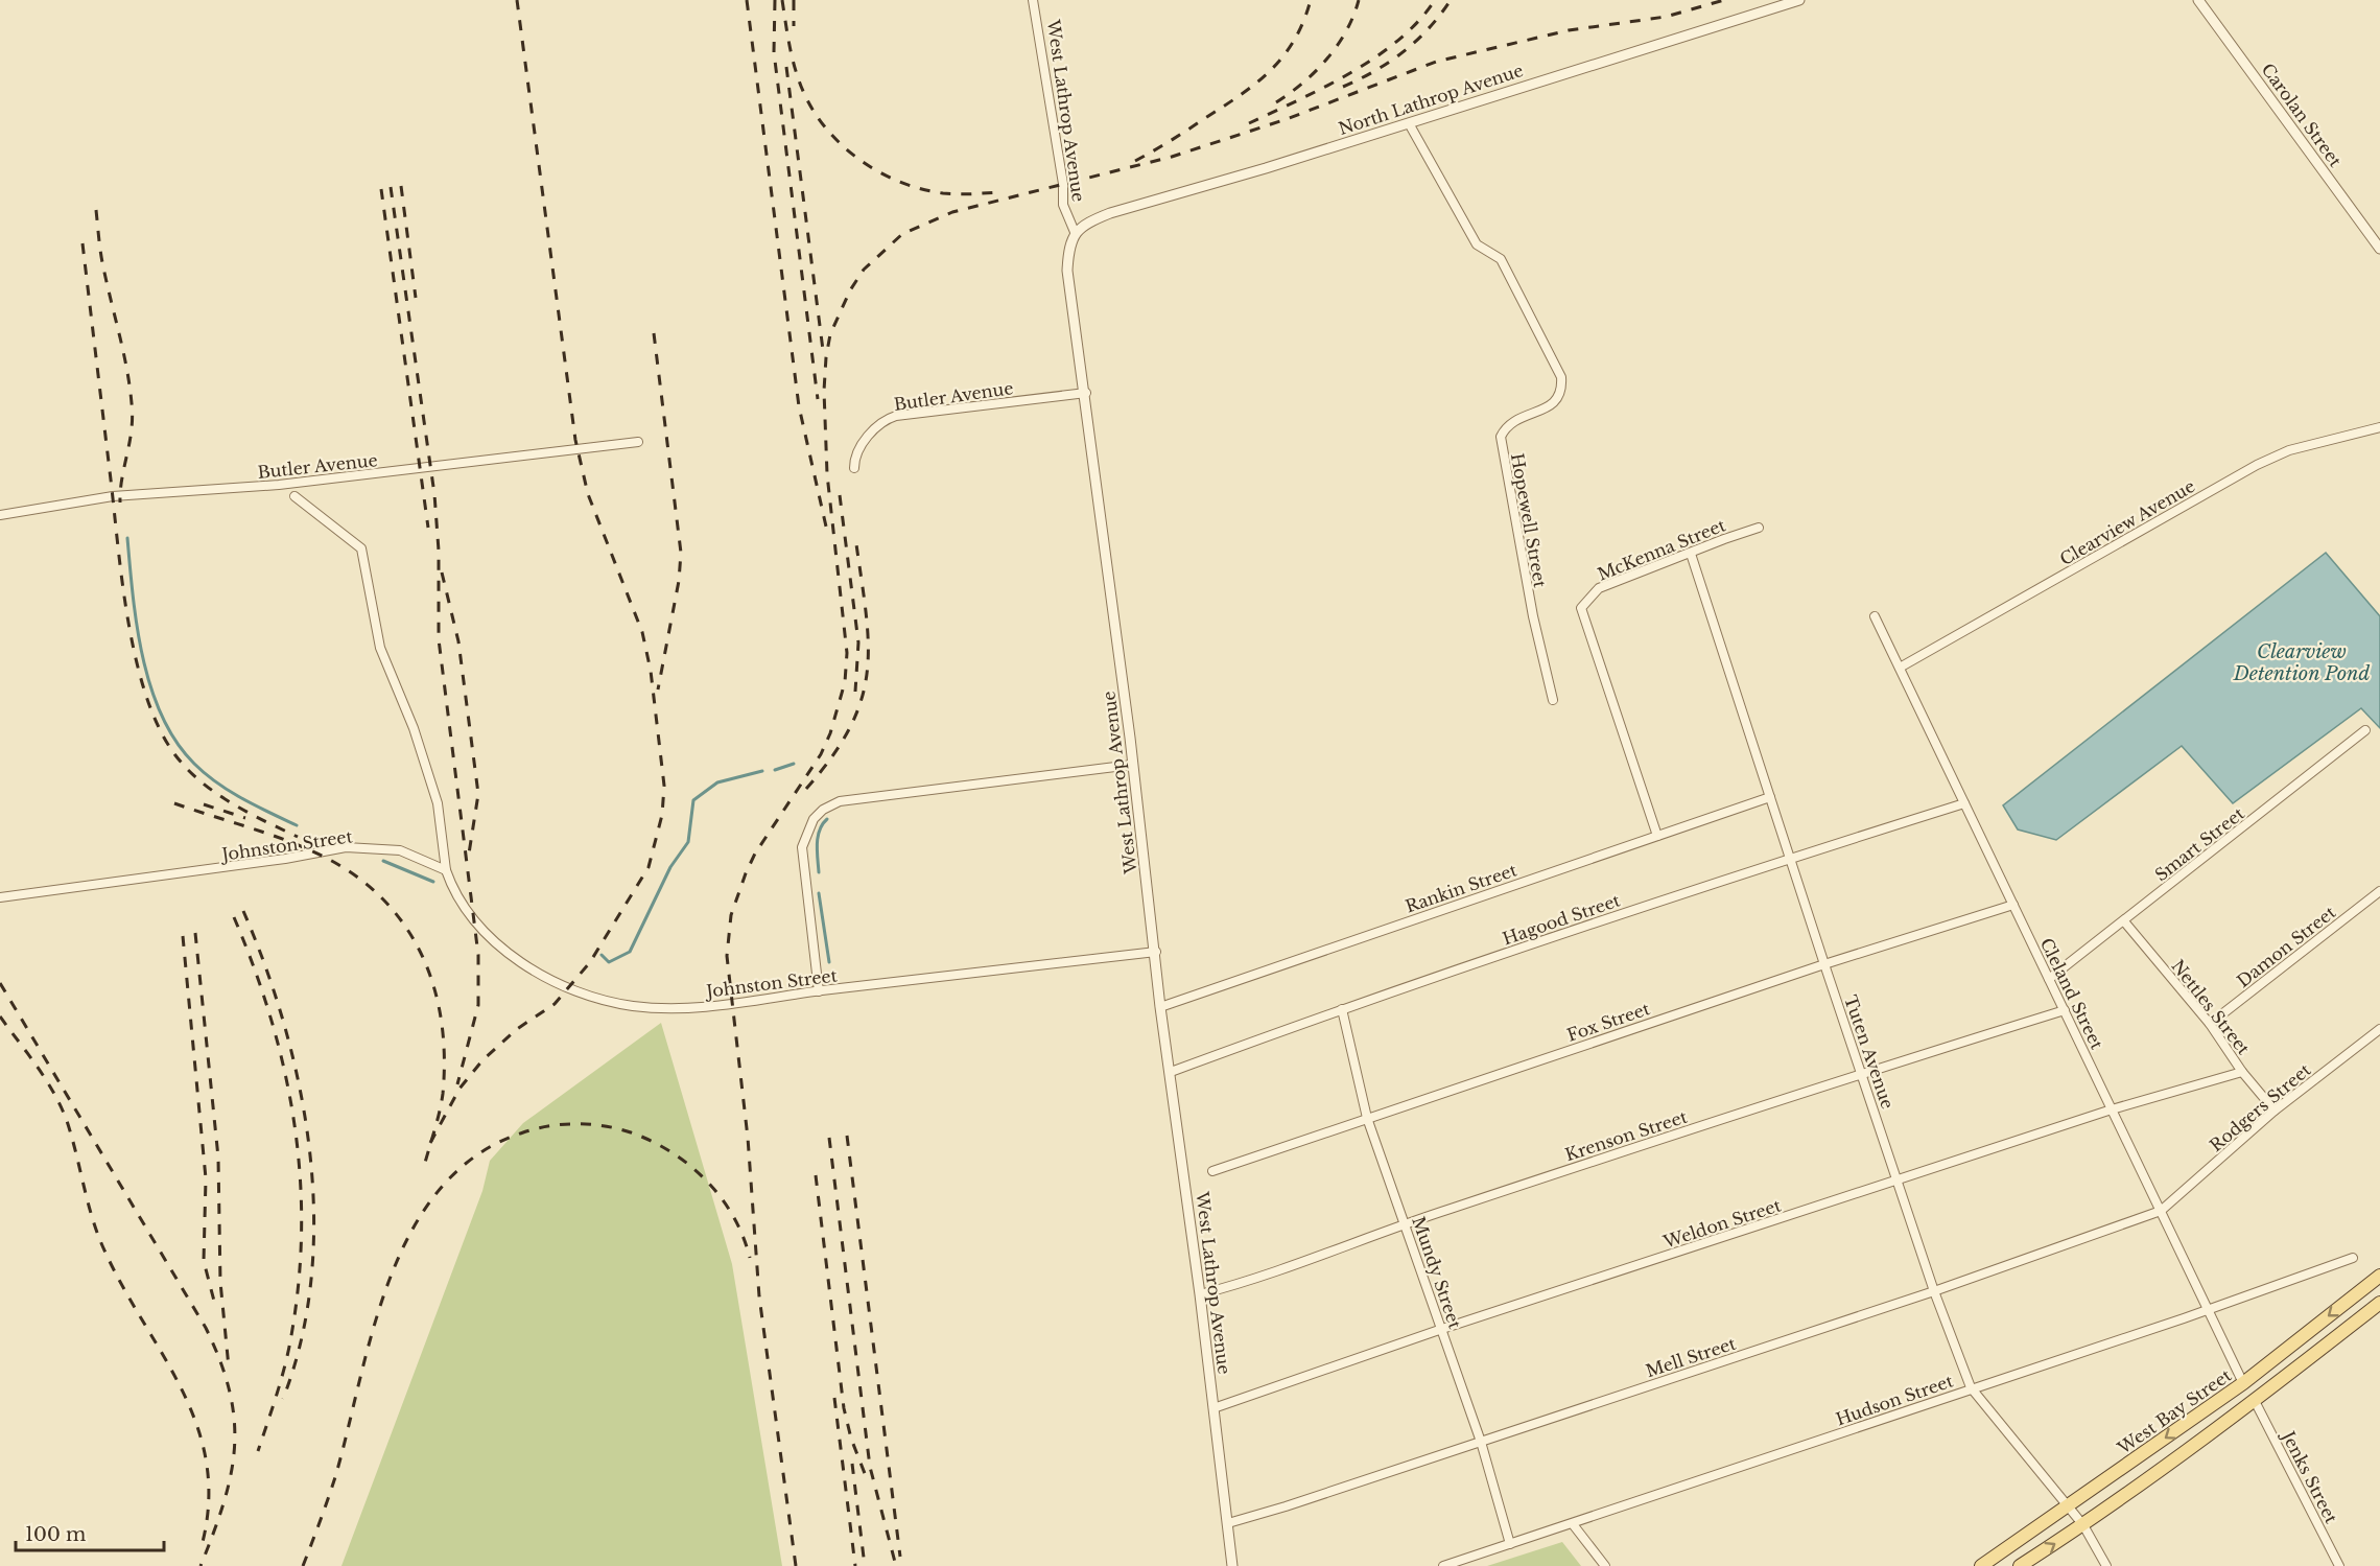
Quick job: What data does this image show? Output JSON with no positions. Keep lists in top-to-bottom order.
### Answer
{
  "streets": {
    "main road": ["West Bay Street"],
    "street": [
      "North Lathrop Avenue",
      "West Lathrop Avenue",
      "Carolan Street",
      "Butler Avenue",
      "Hopewell Street",
      "Clearview Avenue",
      "McKenna Street",
      "Smart Street",
      "Johnston Street",
      "Rankin Street",
      "Hagood Street",
      "Damon Street",
      "Cleland Street",
      "Nettles Street",
      "Fox Street",
      "Tuten Avenue",
      "Rodgers Street",
      "Krenson Street",
      "Weldon Street",
      "Mundy Street",
      "Mell Street",
      "Hudson Street",
      "Jenks Street"
    ]
  },
  "crossings": [
    ["North Lathrop Avenue", "West Lathrop Avenue"],
    ["North Lathrop Avenue", "Hopewell Street"],
    ["West Lathrop Avenue", "Butler Avenue"],
    ["West Lathrop Avenue", "Johnston Street"],
    ["West Lathrop Avenue", "Rankin Street"],
    ["West Lathrop Avenue", "Hagood Street"],
    ["West Lathrop Avenue", "Krenson Street"],
    ["West Lathrop Avenue", "Weldon Street"],
    ["West Lathrop Avenue", "Mell Street"],
    ["Clearview Avenue", "Cleland Street"],
    ["McKenna Street", "Rankin Street"],
    ["McKenna Street", "Tuten Avenue"],
    ["Smart Street", "Cleland Street"],
    ["Smart Street", "Nettles Street"],
    ["Rankin Street", "Tuten Avenue"],
    ["Hagood Street", "Cleland Street"],
    ["Hagood Street", "Tuten Avenue"],
    ["Hagood Street", "Mundy Street"],
    ["Damon Street", "Nettles Street"],
    ["Cleland Street", "Fox Street"],
    ["Cleland Street", "Rodgers Street"],
    ["Cleland Street", "Krenson Street"],
    ["Cleland Street", "Weldon Street"],
    ["Cleland Street", "Mell Street"],
    ["Cleland Street", "Hudson Street"],
    ["Cleland Street", "West Bay Street"],
    ["Nettles Street", "Rodgers Street"],
    ["Nettles Street", "Weldon Street"],
    ["Fox Street", "Tuten Avenue"],
    ["Fox Street", "Mundy Street"],
    ["Tuten Avenue", "Krenson Street"],
    ["Tuten Avenue", "Weldon Street"],
    ["Tuten Avenue", "Mell Street"],
    ["Tuten Avenue", "Hudson Street"],
    ["Tuten Avenue", "West Bay Street"],
    ["Rodgers Street", "Mell Street"],
    ["Krenson Street", "Mundy Street"],
    ["Weldon Street", "Mundy Street"],
    ["Mundy Street", "Mell Street"],
    ["Mundy Street", "Hudson Street"]
  ],
  "water": ["Clearview Detention Pond"],
  "scale_bar": "100 m"
}
